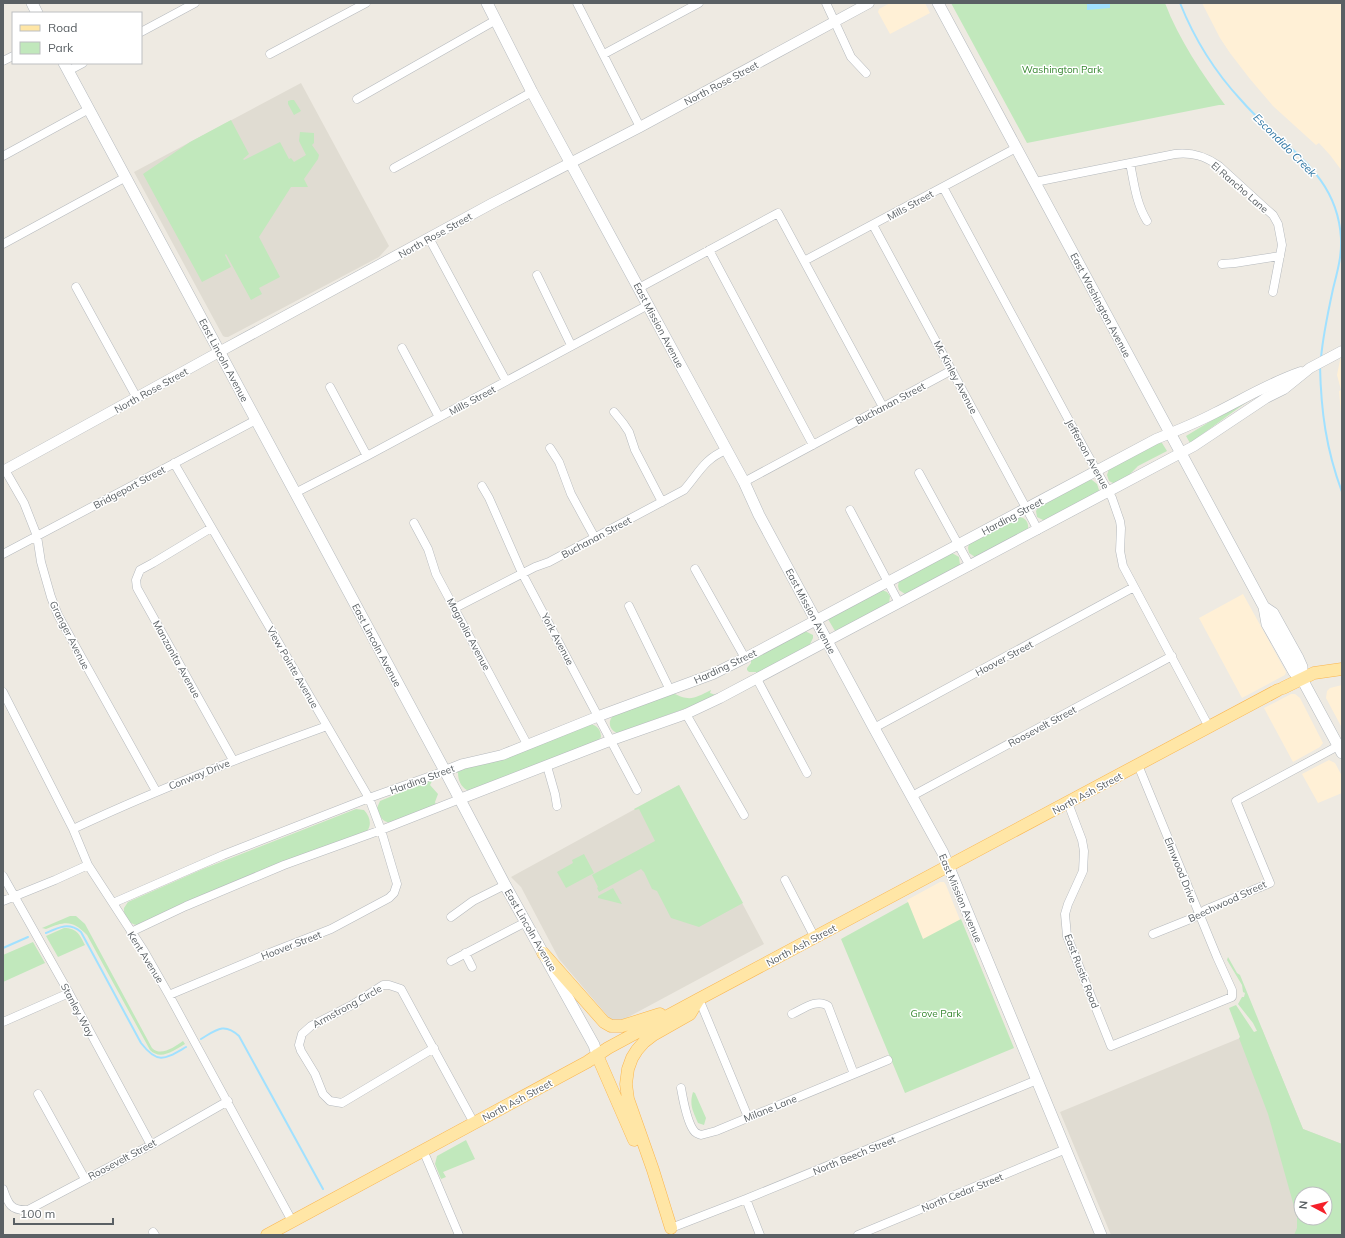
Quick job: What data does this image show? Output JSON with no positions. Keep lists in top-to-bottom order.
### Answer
{
  "streets": {
    "main road": [
      "East Washington Avenue",
      "East Mission Avenue",
      "East Lincoln Avenue",
      "North Ash Street"
    ],
    "street": [
      "North Rose Street",
      "El Rancho Lane",
      "Mills Street",
      "Mc Kinley Avenue",
      "Buchanan Street",
      "Jefferson Avenue",
      "Bridgeport Street",
      "Harding Street",
      "Magnolia Avenue",
      "Granger Avenue",
      "York Avenue",
      "Hoover Street",
      "Manzanita Avenue",
      "View Pointe Avenue",
      "Roosevelt Street",
      "Conway Drive",
      "Elmwood Drive",
      "Beechwood Street",
      "Kent Avenue",
      "East Rustic Road",
      "Armstrong Circle",
      "Stanley Way",
      "Milane Lane",
      "North Beech Street",
      "North Cedar Street"
    ]
  },
  "crossings": [
    ["North Rose Street", "East Mission Avenue"],
    ["North Rose Street", "East Lincoln Avenue"],
    ["North Rose Street", "Granger Avenue"],
    ["El Rancho Lane", "East Washington Avenue"],
    ["Mills Street", "East Washington Avenue"],
    ["Mills Street", "East Mission Avenue"],
    ["Mills Street", "East Lincoln Avenue"],
    ["Mills Street", "Mc Kinley Avenue"],
    ["Mills Street", "Jefferson Avenue"],
    ["East Washington Avenue", "Harding Street"],
    ["East Washington Avenue", "North Ash Street"],
    ["East Washington Avenue", "Beechwood Street"],
    ["East Mission Avenue", "Buchanan Street"],
    ["East Mission Avenue", "Harding Street"],
    ["East Mission Avenue", "Hoover Street"],
    ["East Mission Avenue", "Roosevelt Street"],
    ["East Mission Avenue", "North Ash Street"],
    ["East Mission Avenue", "North Beech Street"],
    ["East Mission Avenue", "North Cedar Street"],
    ["East Lincoln Avenue", "Bridgeport Street"],
    ["East Lincoln Avenue", "Harding Street"],
    ["East Lincoln Avenue", "North Ash Street"],
    ["East Lincoln Avenue", "North Beech Street"],
    ["Mc Kinley Avenue", "Buchanan Street"],
    ["Mc Kinley Avenue", "Harding Street"],
    ["Buchanan Street", "Magnolia Avenue"],
    ["Buchanan Street", "York Avenue"],
    ["Jefferson Avenue", "Harding Street"],
    ["Jefferson Avenue", "Hoover Street"],
    ["Jefferson Avenue", "Roosevelt Street"],
    ["Jefferson Avenue", "North Ash Street"],
    ["Bridgeport Street", "Granger Avenue"],
    ["Bridgeport Street", "View Pointe Avenue"],
    ["Harding Street", "Magnolia Avenue"],
    ["Harding Street", "York Avenue"],
    ["Harding Street", "View Pointe Avenue"],
    ["Harding Street", "Kent Avenue"],
    ["Granger Avenue", "Conway Drive"],
    ["Hoover Street", "View Pointe Avenue"],
    ["Hoover Street", "Kent Avenue"],
    ["Manzanita Avenue", "View Pointe Avenue"],
    ["Manzanita Avenue", "Conway Drive"],
    ["View Pointe Avenue", "Conway Drive"],
    ["Roosevelt Street", "Kent Avenue"],
    ["Roosevelt Street", "Stanley Way"],
    ["Conway Drive", "Kent Avenue"],
    ["North Ash Street", "Elmwood Drive"],
    ["North Ash Street", "Kent Avenue"],
    ["North Ash Street", "East Rustic Road"],
    ["North Ash Street", "Armstrong Circle"],
    ["Elmwood Drive", "Beechwood Street"],
    ["Elmwood Drive", "East Rustic Road"]
  ],
  "water": ["Escondido Creek"],
  "parks": ["Washington Park", "Grove Park"],
  "legend": ["Road", "Park"],
  "scale_bar": "100 m",
  "north": "left"
}
